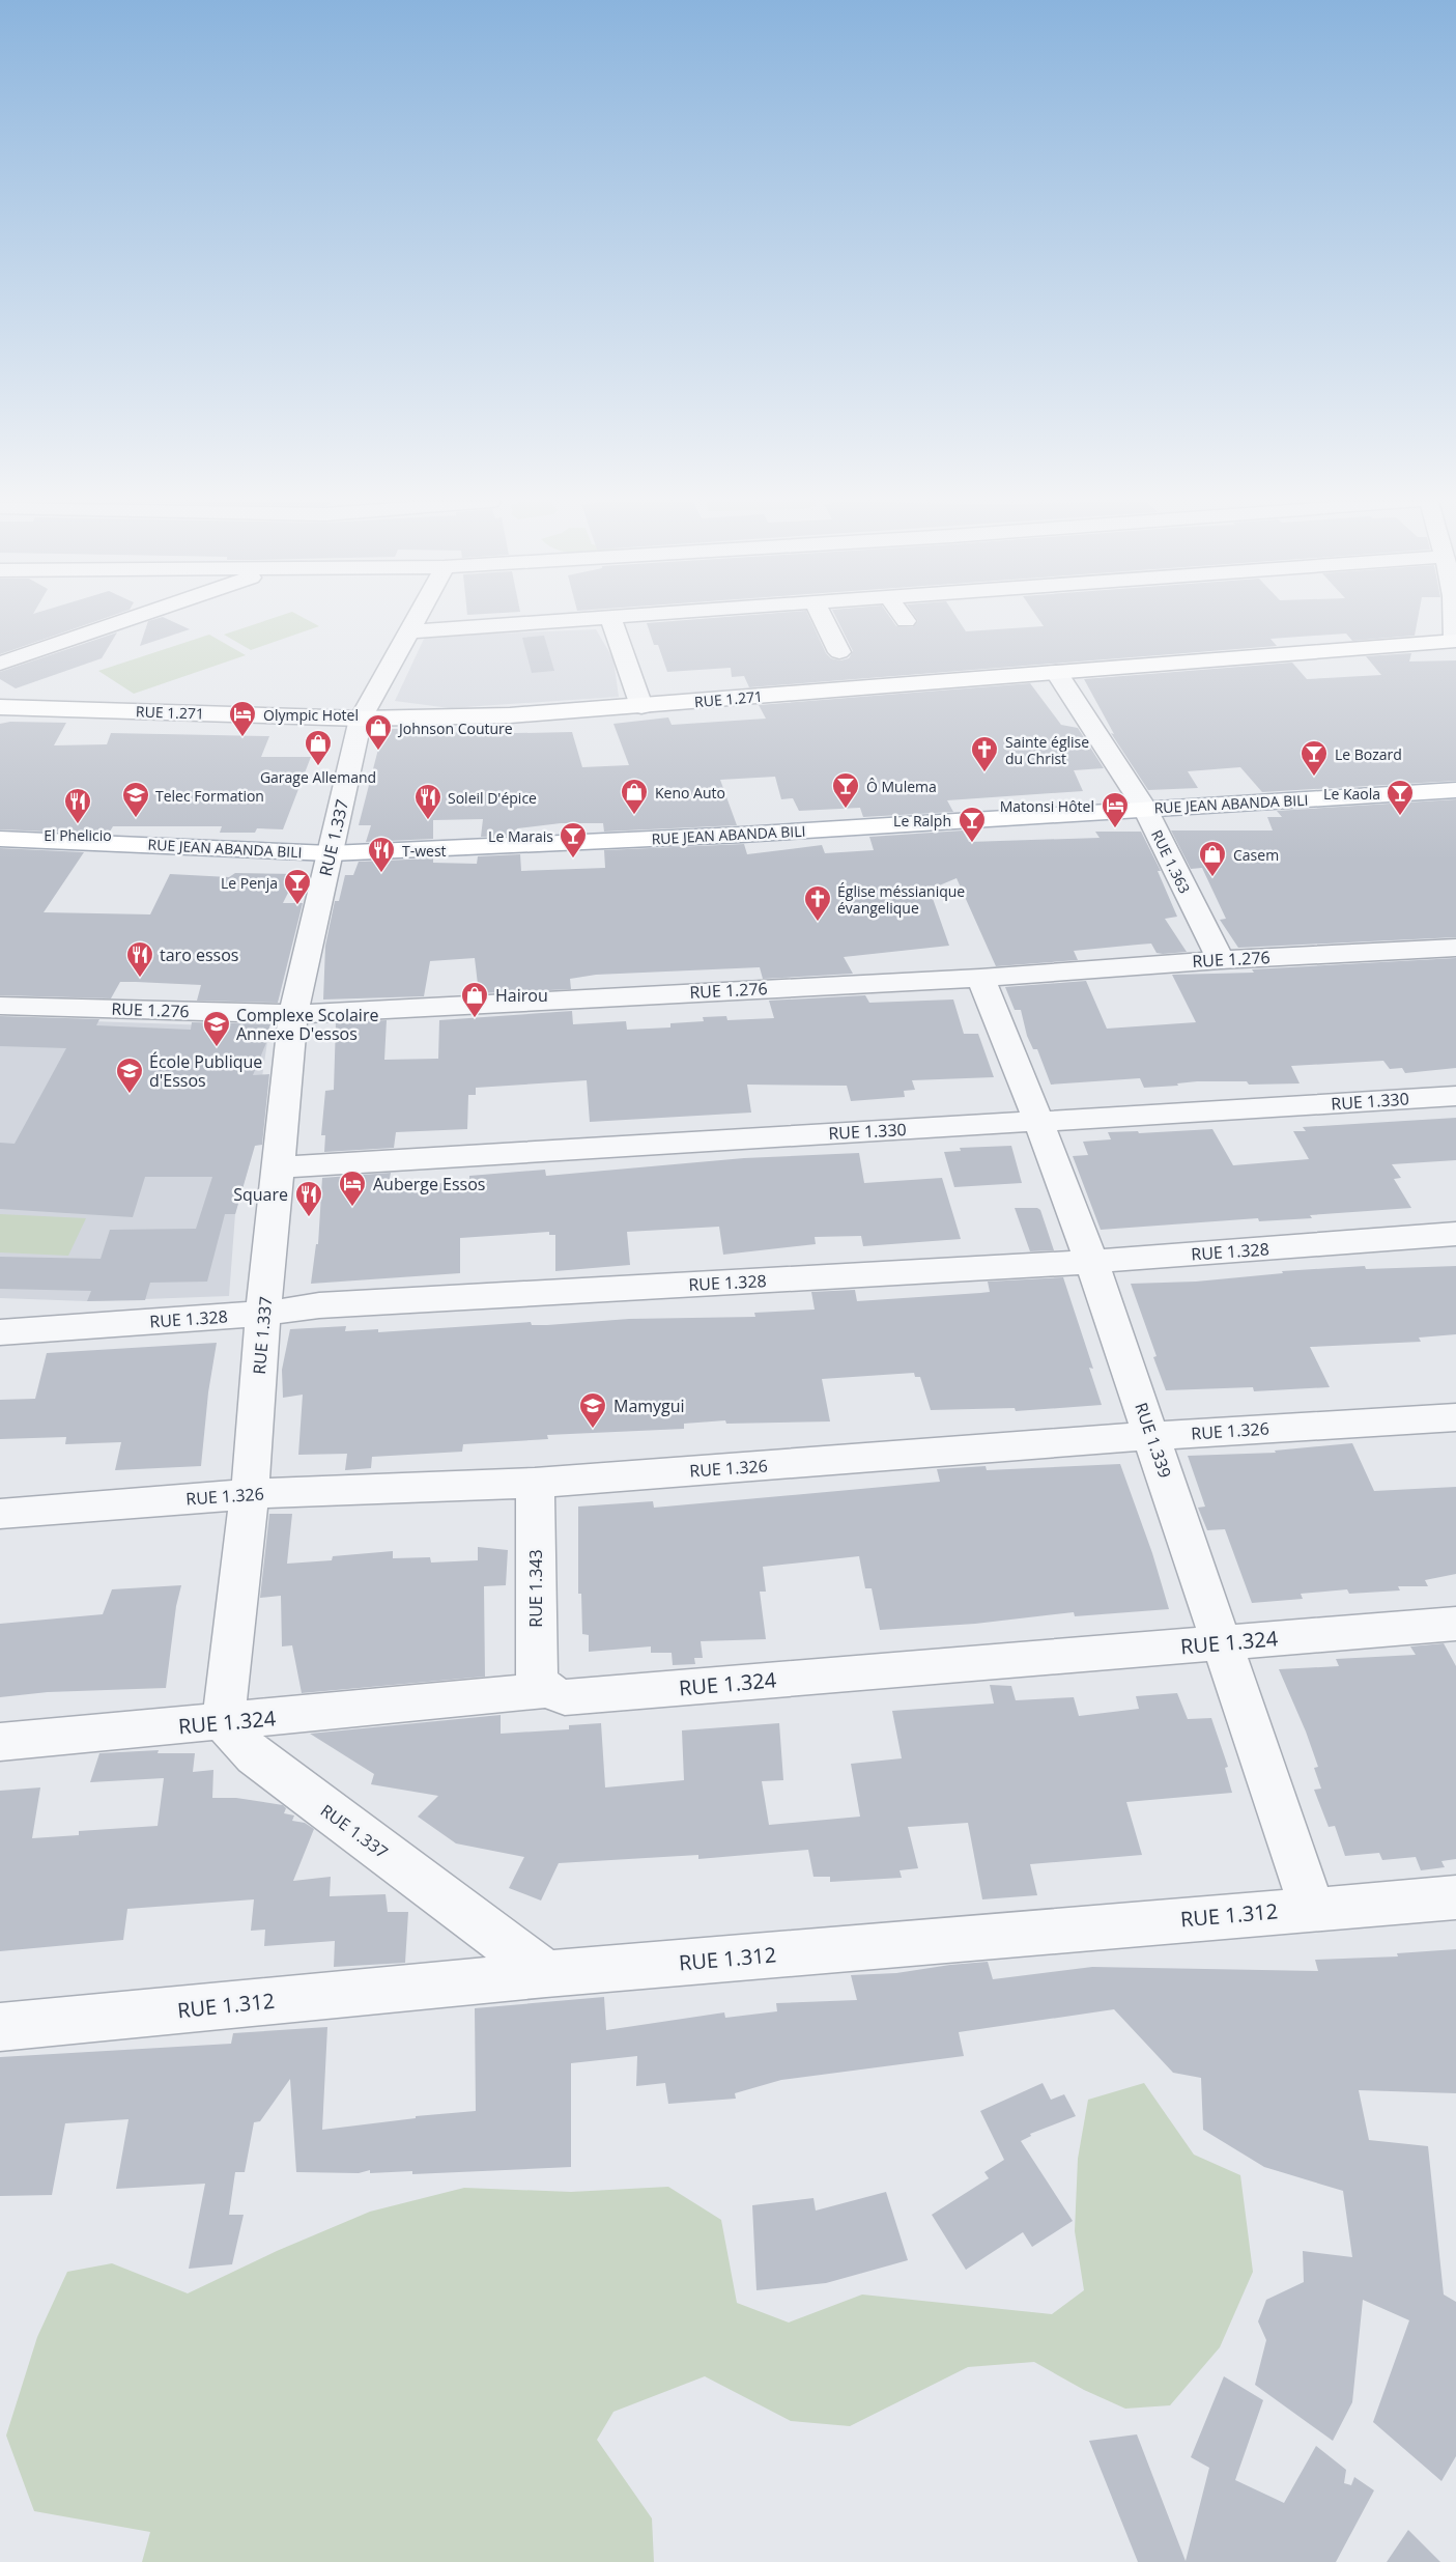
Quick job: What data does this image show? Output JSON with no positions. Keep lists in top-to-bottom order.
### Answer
{
  "streets": {
    "street": [
      "RUE 1.271",
      "RUE JEAN ABANDA BILI",
      "RUE 1.337",
      "RUE 1.363",
      "RUE 1.276",
      "RUE 1.330",
      "RUE 1.328",
      "RUE 1.326",
      "RUE 1.339",
      "RUE 1.343",
      "RUE 1.324",
      "RUE 1.312"
    ]
  },
  "crossings": [
    ["RUE 1.271", "RUE 1.337"],
    ["RUE 1.271", "RUE 1.363"],
    ["RUE JEAN ABANDA BILI", "RUE 1.337"],
    ["RUE JEAN ABANDA BILI", "RUE 1.363"],
    ["RUE 1.337", "RUE 1.276"],
    ["RUE 1.337", "RUE 1.330"],
    ["RUE 1.337", "RUE 1.328"],
    ["RUE 1.337", "RUE 1.326"],
    ["RUE 1.337", "RUE 1.324"],
    ["RUE 1.337", "RUE 1.312"],
    ["RUE 1.363", "RUE 1.276"],
    ["RUE 1.276", "RUE 1.339"],
    ["RUE 1.330", "RUE 1.339"],
    ["RUE 1.328", "RUE 1.339"],
    ["RUE 1.326", "RUE 1.339"],
    ["RUE 1.326", "RUE 1.343"],
    ["RUE 1.339", "RUE 1.324"],
    ["RUE 1.339", "RUE 1.312"],
    ["RUE 1.343", "RUE 1.324"]
  ],
  "places": {
    "hotel": ["Olympic Hotel", "Matonsi Hôtel", "Auberge Essos"],
    "shop": [
      "Johnson Couture",
      "Garage Allemand",
      "Keno Auto",
      "Casem",
      "Hairou"
    ],
    "church": ["Sainte église du Christ", "Église méssianique évangelique"],
    "bar": [
      "Le Bozard",
      "Ô Mulema",
      "Le Kaola",
      "Le Ralph",
      "Le Marais",
      "Le Penja"
    ],
    "school or university": [
      "Telec Formation",
      "Complexe Scolaire Annexe D'essos",
      "École Publique d'Essos",
      "Mamygui"
    ],
    "restaurant": [
      "Soleil D'épice",
      "El Phelicio",
      "T-west",
      "taro essos",
      "Square"
    ]
  }
}
